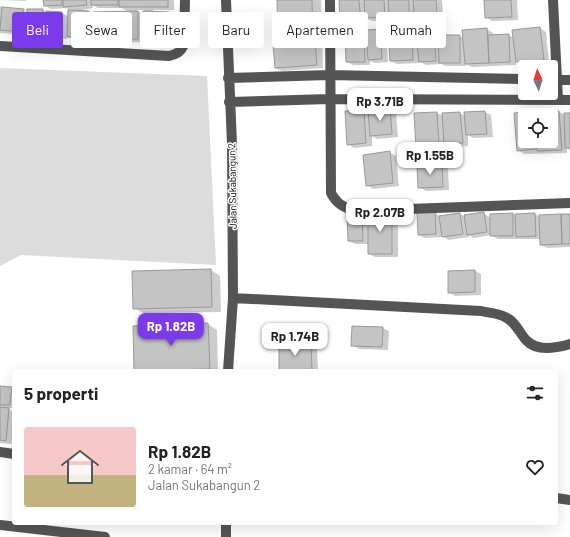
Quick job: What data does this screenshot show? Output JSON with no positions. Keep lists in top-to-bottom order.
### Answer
{
  "streets": {
    "street": ["Jalan Sukabangun 2"]
  },
  "north": "top",
  "page": {
    "chip": [
      "Beli",
      "Sewa",
      "Filter",
      "Baru",
      "Apartemen",
      "Rumah"
    ],
    "price": [
      "Rp 3.71B",
      "Rp 1.55B",
      "Rp 2.07B",
      "Rp 1.82B",
      "Rp 1.74B"
    ],
    "heading": "5 properti",
    "list": [
      {
        "name": "Rp 1.82B",
        "note": "2 kamar · 64 m² · Jalan Sukabangun 2"
      }
    ]
  }
}
